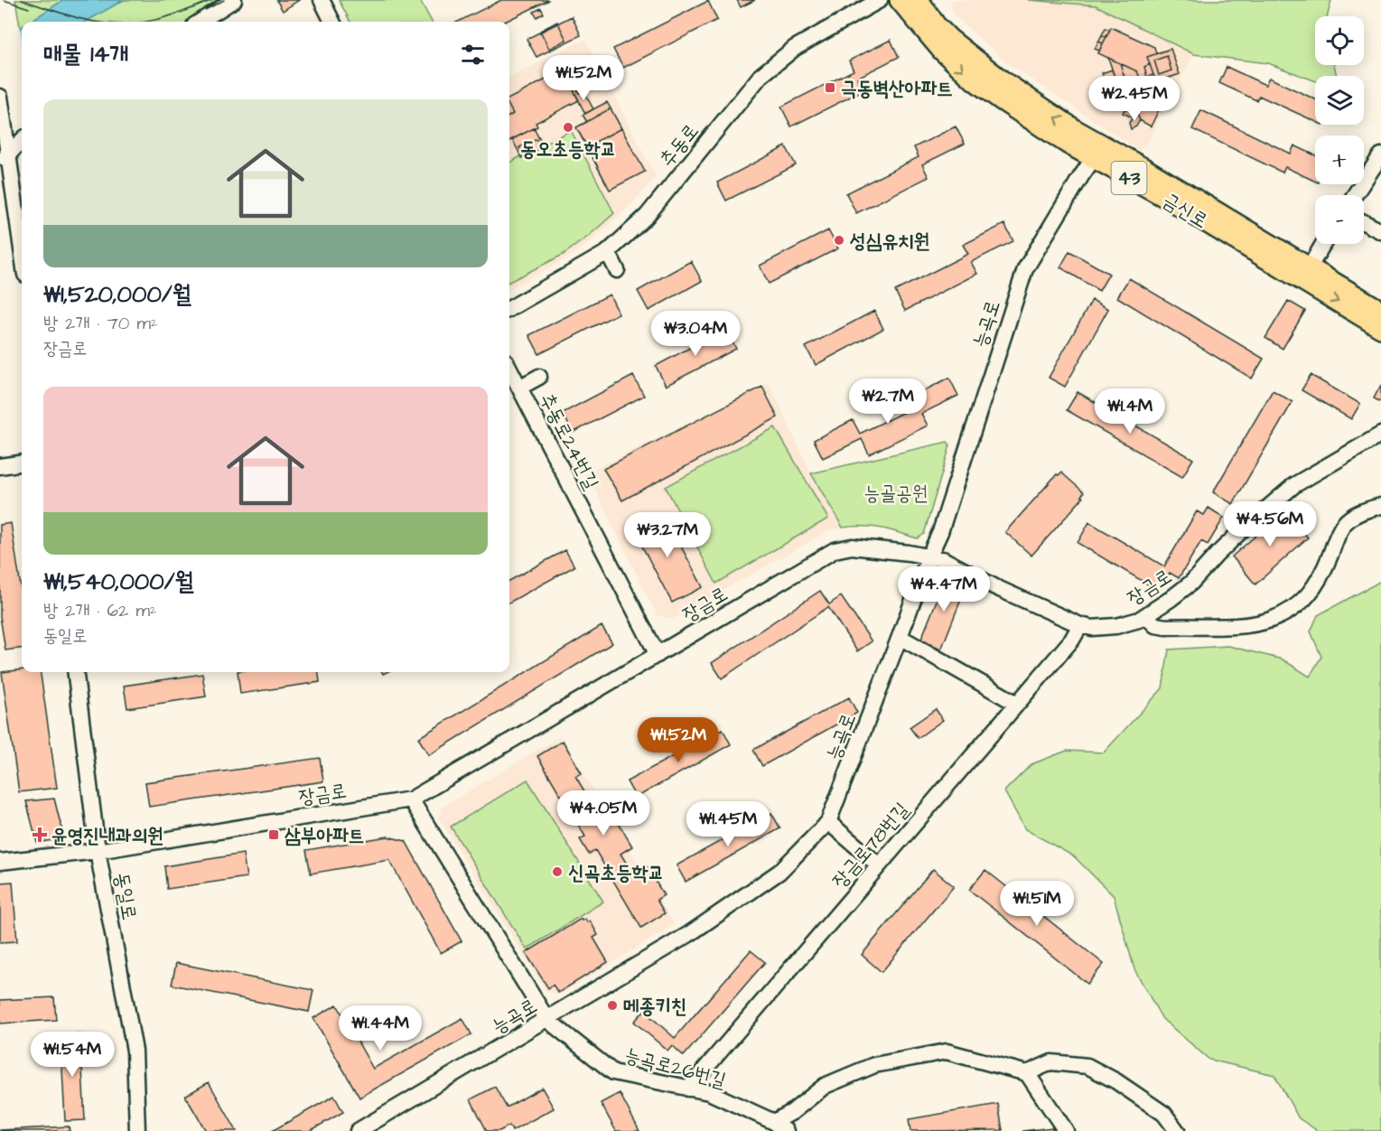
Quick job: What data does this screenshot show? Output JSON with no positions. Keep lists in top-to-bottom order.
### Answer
{
  "streets": {
    "main road": ["43", "금신로"],
    "street": [
      "추동로",
      "능곡로",
      "추동로24번길",
      "장금로",
      "장금로78번길",
      "동일로",
      "능곡로26번길"
    ]
  },
  "crossings": [
    ["금신로", "능곡로"],
    ["능곡로", "장금로"],
    ["능곡로", "능곡로26번길"],
    ["추동로24번길", "장금로"],
    ["장금로", "장금로78번길"],
    ["장금로", "동일로"],
    ["장금로", "능곡로26번길"],
    ["장금로78번길", "능곡로26번길"]
  ],
  "parks": ["능골공원"],
  "places": {
    "transit": ["극동벽산아파트", "삼부아파트"],
    "other": [
      "동오초등학교",
      "성심유치원",
      "신곡초등학교",
      "메종키친"
    ],
    "health": ["윤영진내과의원"]
  },
  "page": {
    "map_buttons": ["+", "−"],
    "heading": "매물 14개",
    "price": [
      "₩1.52M",
      "₩2.45M",
      "₩3.04M",
      "₩2.7M",
      "₩1.4M",
      "₩4.56M",
      "₩3.27M",
      "₩4.47M",
      "₩1.52M",
      "₩4.05M",
      "₩1.45M",
      "₩1.51M",
      "₩1.44M",
      "₩1.54M"
    ],
    "list": [
      {
        "name": "₩1,520,000/월",
        "note": "방 2개 · 70 m² · 장금로"
      },
      {
        "name": "₩1,540,000/월",
        "note": "방 2개 · 62 m² · 동일로"
      }
    ]
  }
}
